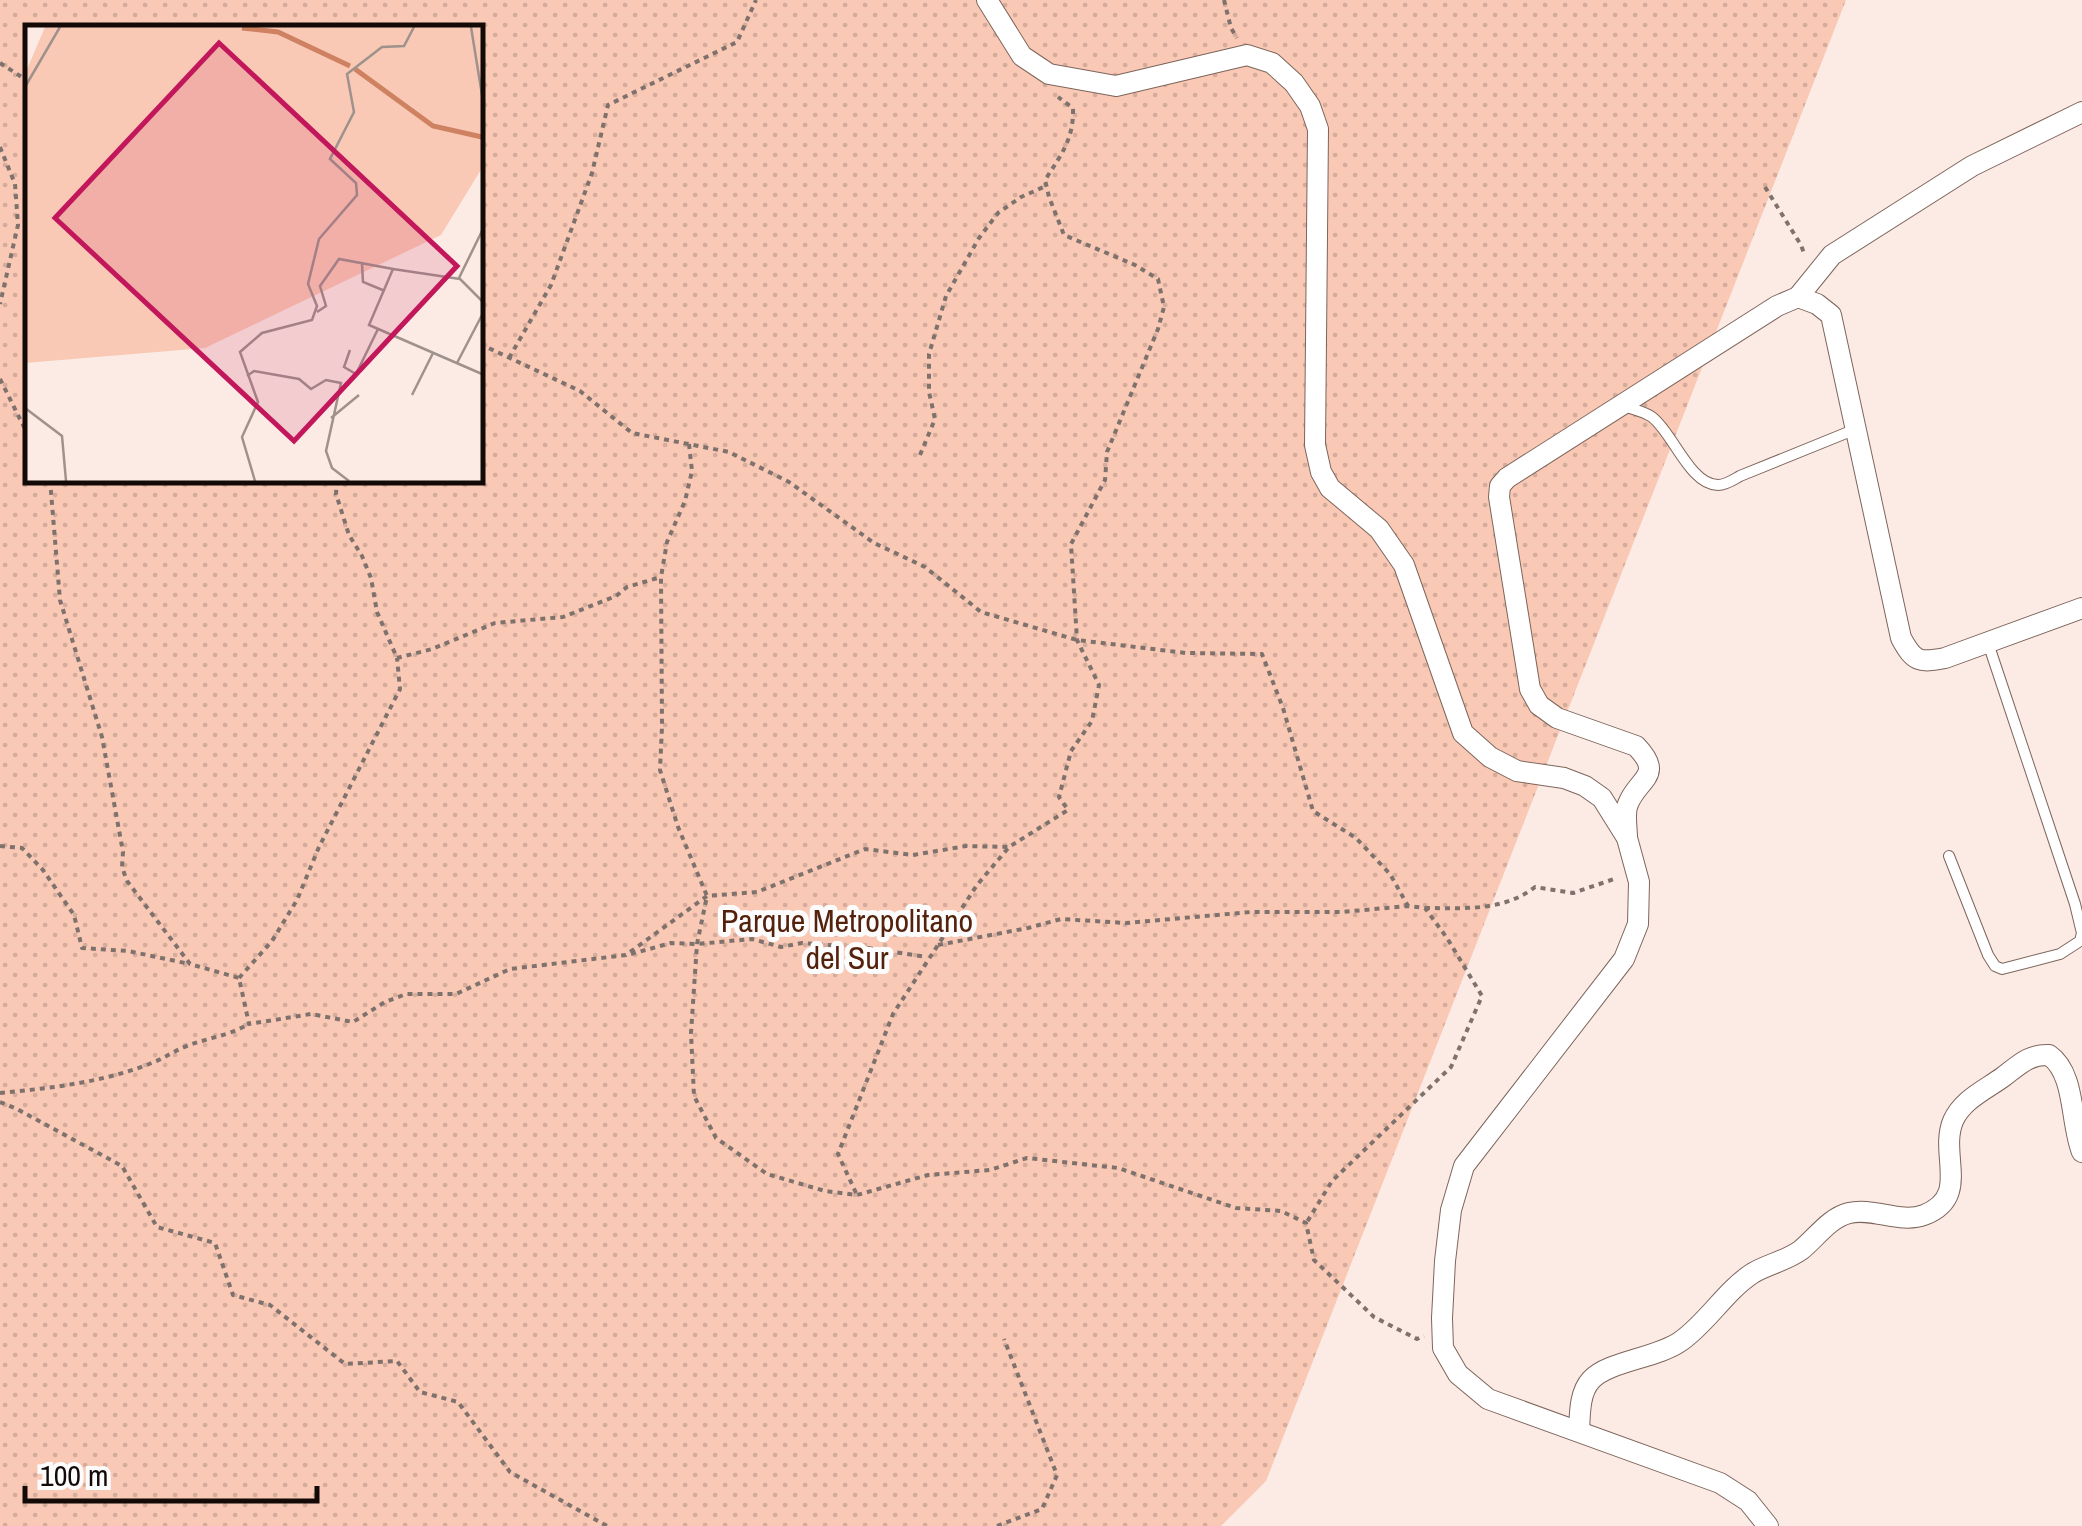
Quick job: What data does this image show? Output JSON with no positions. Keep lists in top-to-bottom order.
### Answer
{
  "parks": ["Parque Metropolitano del Sur"],
  "scale_bar": "100 m"
}
